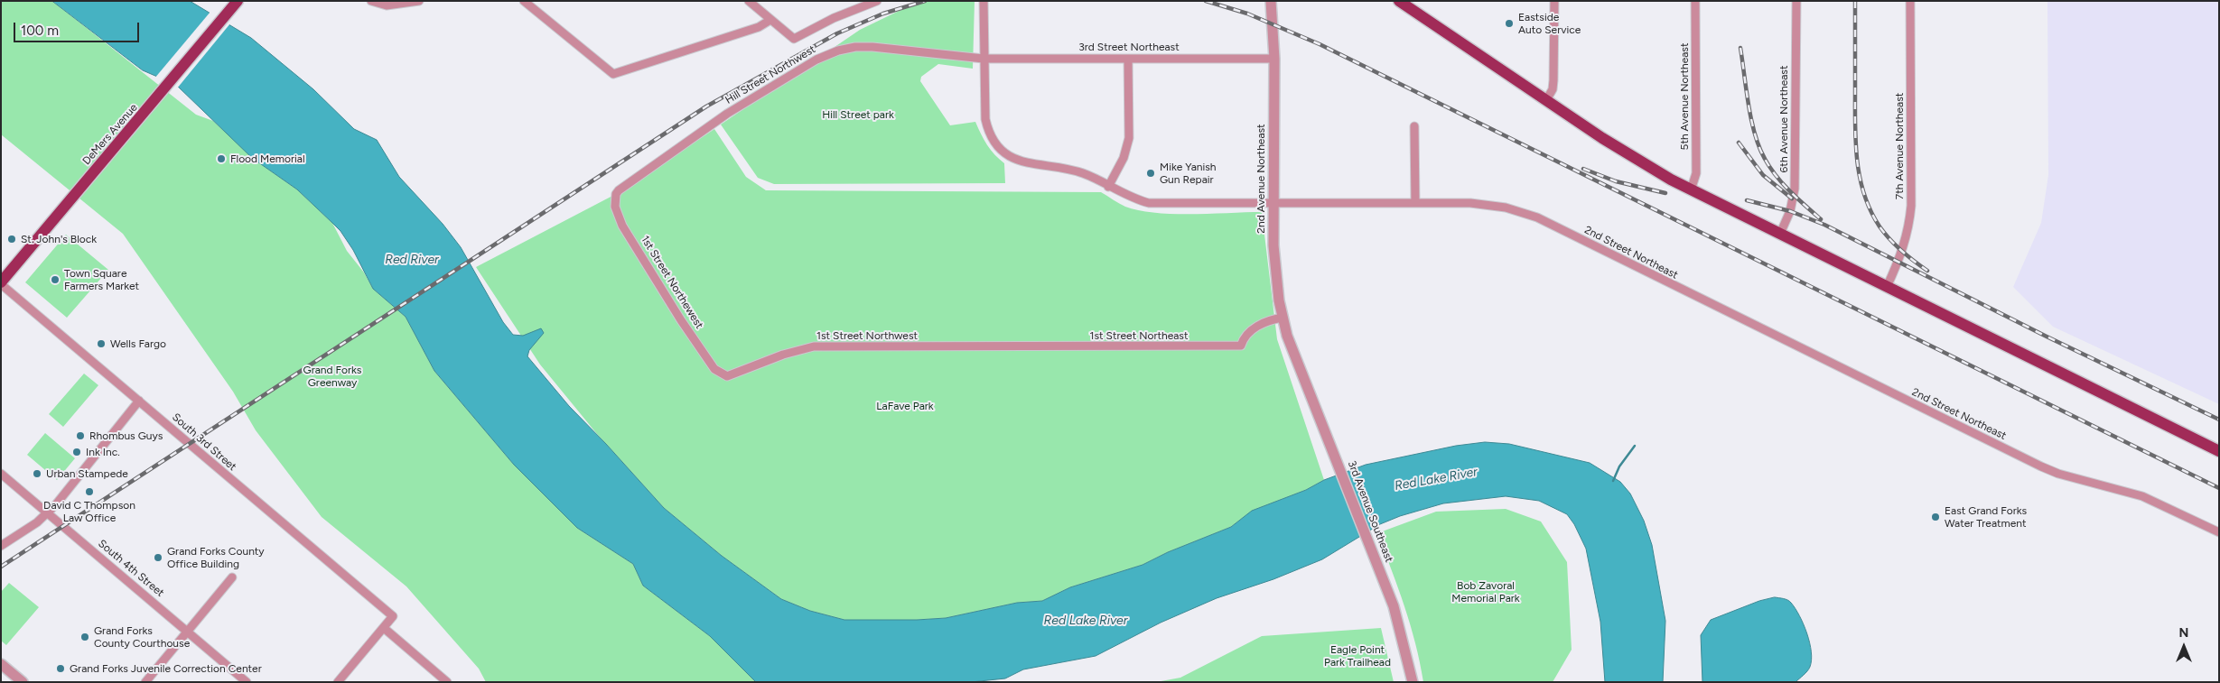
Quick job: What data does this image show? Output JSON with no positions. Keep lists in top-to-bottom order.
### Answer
{
  "streets": {
    "main road": ["DeMers Avenue"],
    "street": [
      "3rd Street Northeast",
      "Hill Street Northwest",
      "5th Avenue Northeast",
      "6th Avenue Northeast",
      "7th Avenue Northeast",
      "2nd Avenue Northeast",
      "2nd Street Northeast",
      "1st Street Northewest",
      "1st Street Northwest",
      "1st Street Northeast",
      "South 3rd Street",
      "3rd Avenue Southeast",
      "South 4th Street"
    ]
  },
  "crossings": [
    ["3rd Street Northeast", "Hill Street Northwest"],
    ["3rd Street Northeast", "2nd Avenue Northeast"],
    ["3rd Street Northeast", "2nd Street Northeast"],
    ["Hill Street Northwest", "2nd Street Northeast"],
    ["Hill Street Northwest", "1st Street Northewest"],
    ["DeMers Avenue", "South 3rd Street"],
    ["2nd Avenue Northeast", "2nd Street Northeast"],
    ["2nd Avenue Northeast", "1st Street Northeast"],
    ["2nd Avenue Northeast", "3rd Avenue Southeast"],
    ["1st Street Northewest", "1st Street Northwest"],
    ["1st Street Northwest", "1st Street Northeast"]
  ],
  "water": ["Red River", "Red Lake River"],
  "parks": [
    "Hill Street park",
    "Grand Forks Greenway",
    "LaFave Park",
    "Bob Zavoral Memorial Park",
    "Eagle Point Park Trailhead"
  ],
  "places": [
    "Eastside Auto Service",
    "Flood Memorial",
    "Mike Yanish Gun Repair",
    "St. John's Block",
    "Town Square Farmers Market",
    "Wells Fargo",
    "Rhombus Guys",
    "Ink Inc.",
    "Urban Stampede",
    "David C Thompson Law Office",
    "East Grand Forks Water Treatment",
    "Grand Forks County Office Building",
    "Grand Forks County Courthouse",
    "Grand Forks Juvenile Correction Center"
  ],
  "scale_bar": "100 m",
  "north": "top"
}
